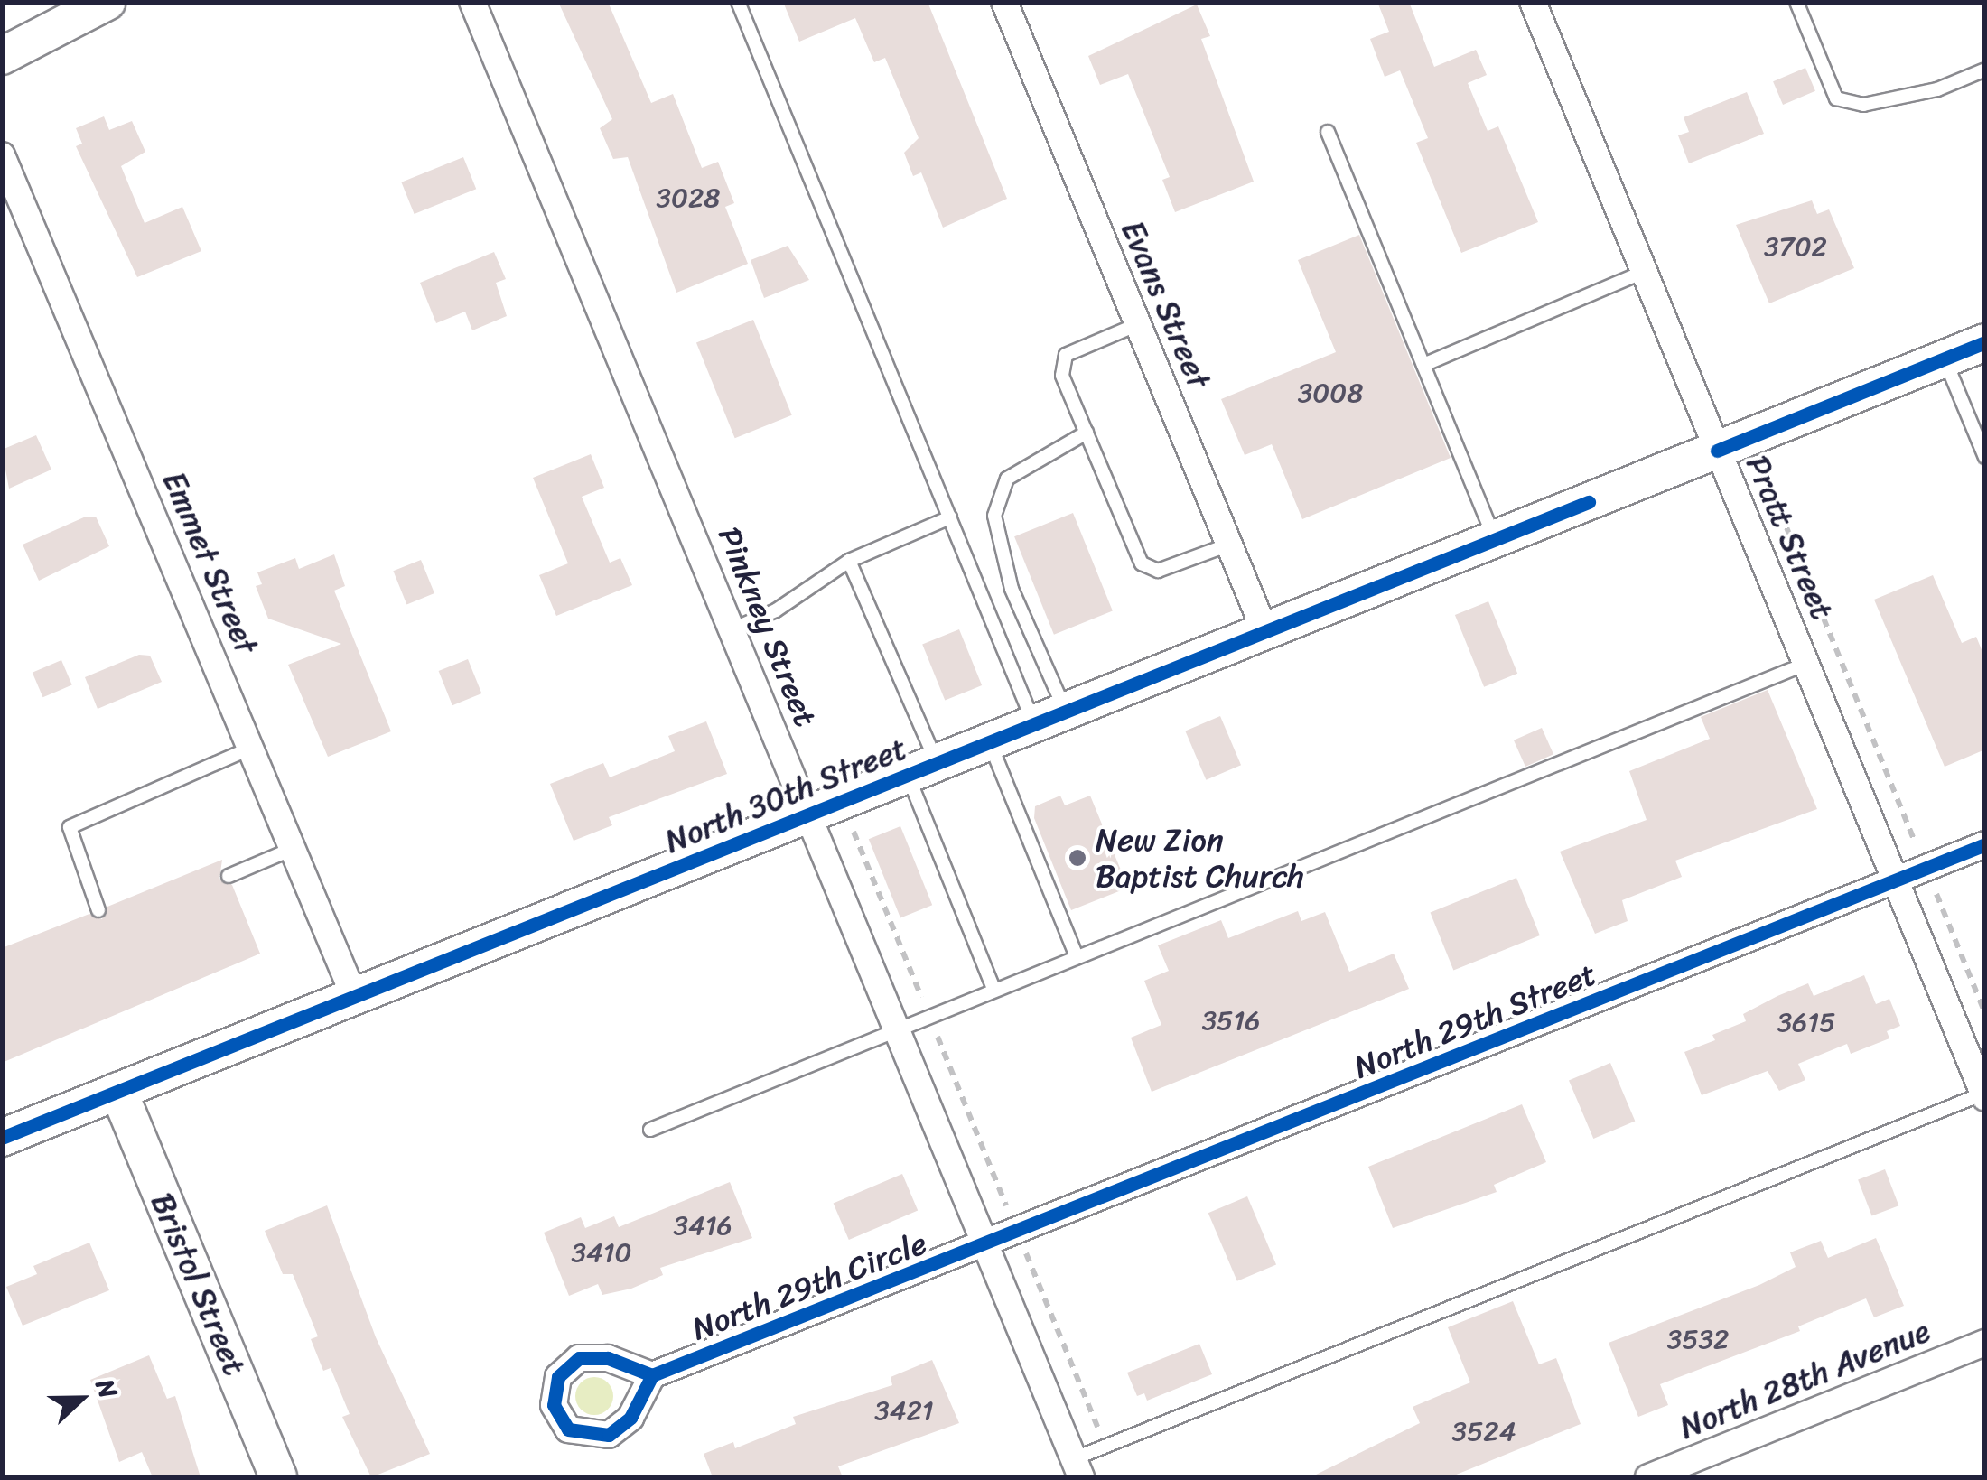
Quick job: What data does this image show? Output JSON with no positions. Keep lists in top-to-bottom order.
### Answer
{
  "streets": {
    "main road": ["North 30th Street", "Bristol Street"],
    "street": [
      "Evans Street",
      "Pratt Street",
      "Emmet Street",
      "Pinkney Street",
      "North 29th Street",
      "North 29th Circle",
      "North 28th Avenue"
    ]
  },
  "crossings": [
    ["Evans Street", "North 30th Street"],
    ["Pratt Street", "North 30th Street"],
    ["Pratt Street", "North 29th Street"],
    ["Emmet Street", "North 30th Street"],
    ["Pinkney Street", "North 30th Street"],
    ["Pinkney Street", "North 29th Street"],
    ["Pinkney Street", "North 29th Circle"],
    ["North 30th Street", "Bristol Street"],
    ["North 29th Street", "North 29th Circle"]
  ],
  "places": ["New Zion Baptist Church"],
  "house_numbers": [
    "3028",
    "3702",
    "3008",
    "3516",
    "3615",
    "3416",
    "3410",
    "3532",
    "3421",
    "3524"
  ],
  "north": "right"
}
